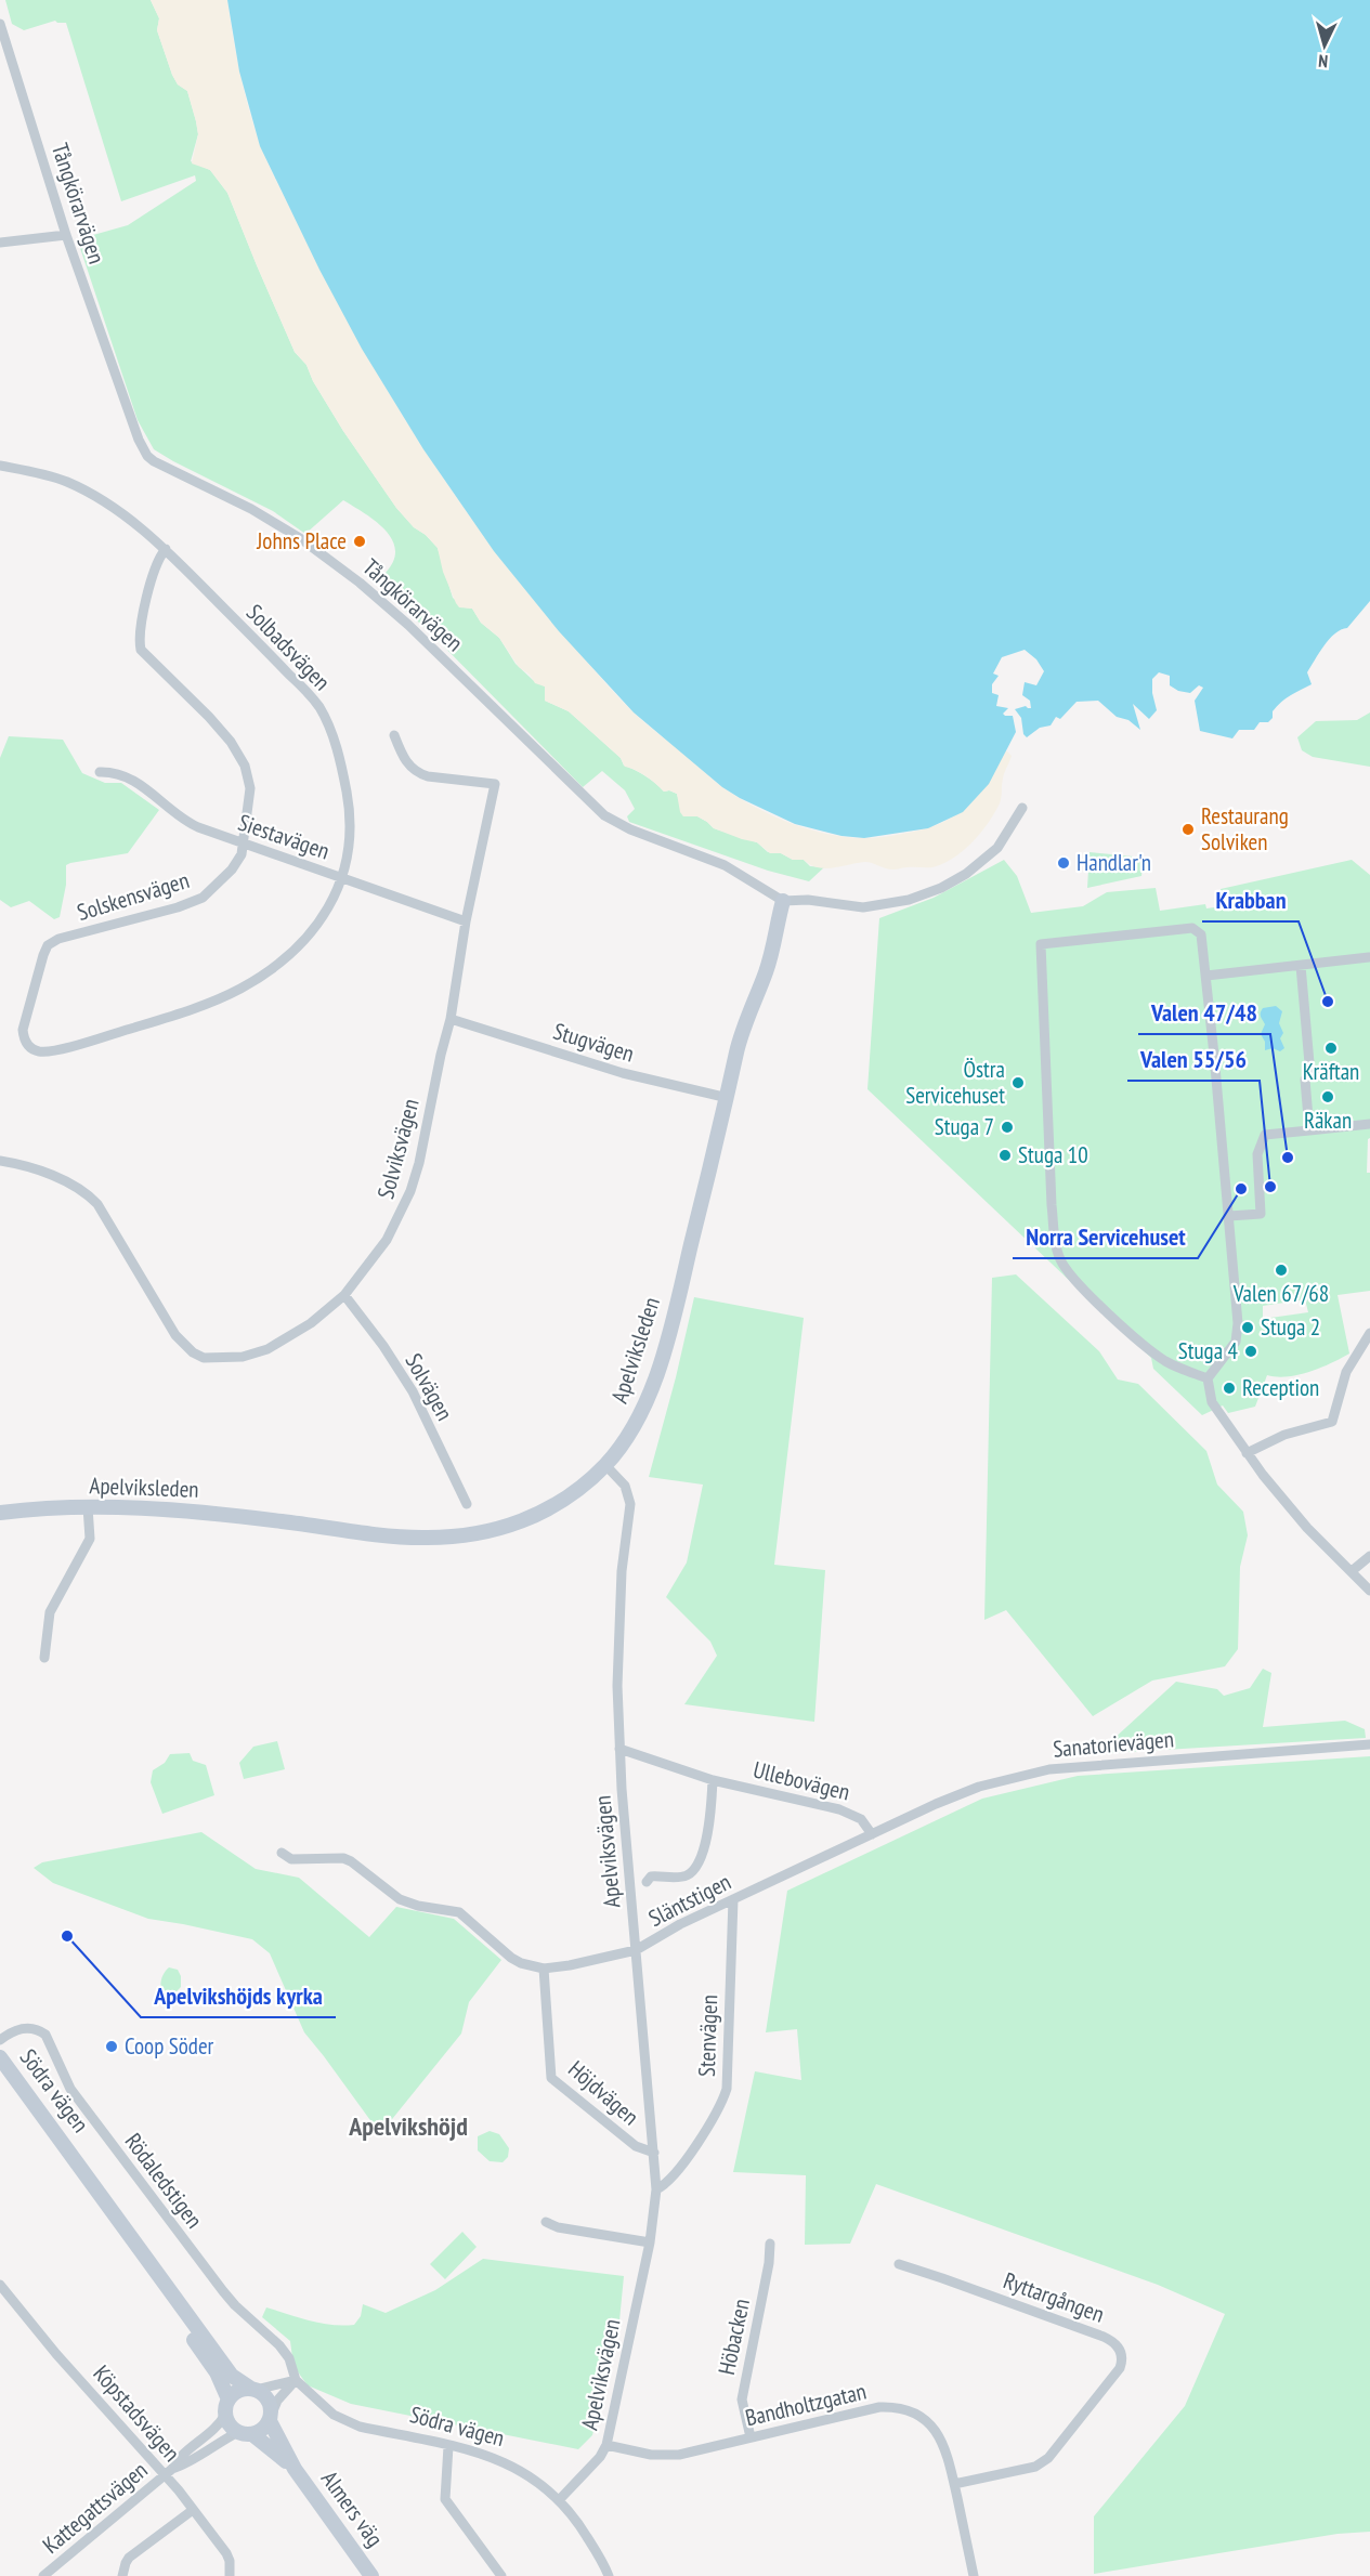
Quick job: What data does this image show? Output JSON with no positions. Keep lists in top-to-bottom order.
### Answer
{
  "streets": {
    "street": [
      "Tångkörarvägen",
      "Solbadsvägen",
      "Siestavägen",
      "Solskensvägen",
      "Stugvägen",
      "Solviksvägen",
      "Apelviksleden",
      "Solvägen",
      "Sanatorievägen",
      "Ullebovägen",
      "Apelviksvägen",
      "Släntstigen",
      "Stenvägen",
      "Södra vägen",
      "Höjdvägen",
      "Rödaledstigen",
      "Ryttargången",
      "Höbacken",
      "Bandholtzgatan",
      "Köpstadsvägen",
      "Kattegattsvägen",
      "Almers väg"
    ]
  },
  "crossings": [
    ["Tångkörarvägen", "Apelviksleden"],
    ["Solbadsvägen", "Siestavägen"],
    ["Solbadsvägen", "Solskensvägen"],
    ["Siestavägen", "Solskensvägen"],
    ["Siestavägen", "Solviksvägen"],
    ["Stugvägen", "Solviksvägen"],
    ["Stugvägen", "Apelviksleden"],
    ["Solviksvägen", "Solvägen"],
    ["Apelviksleden", "Apelviksvägen"],
    ["Sanatorievägen", "Ullebovägen"],
    ["Sanatorievägen", "Släntstigen"],
    ["Ullebovägen", "Apelviksvägen"],
    ["Ullebovägen", "Släntstigen"],
    ["Apelviksvägen", "Släntstigen"],
    ["Apelviksvägen", "Stenvägen"],
    ["Apelviksvägen", "Södra vägen"],
    ["Apelviksvägen", "Höjdvägen"],
    ["Apelviksvägen", "Bandholtzgatan"],
    ["Släntstigen", "Stenvägen"],
    ["Släntstigen", "Höjdvägen"],
    ["Södra vägen", "Rödaledstigen"],
    ["Södra vägen", "Kattegattsvägen"],
    ["Södra vägen", "Almers väg"],
    ["Ryttargången", "Bandholtzgatan"],
    ["Höbacken", "Bandholtzgatan"],
    ["Köpstadsvägen", "Kattegattsvägen"],
    ["Kattegattsvägen", "Almers väg"]
  ],
  "districts": ["Apelvikshöjd"],
  "places": [
    "Johns Place",
    "Restaurang Solviken",
    "Handlar'n",
    "Krabban",
    "Kräftan",
    "Östra Servicehuset",
    "Räkan",
    "Stuga 7",
    "Stuga 10",
    "Valen 47/48",
    "Valen 55/56",
    "Norra Servicehuset",
    "Valen 67/68",
    "Stuga 2",
    "Stuga 4",
    "Reception",
    "Apelvikshöjds kyrka",
    "Coop Söder"
  ],
  "north": "bottom"
}
